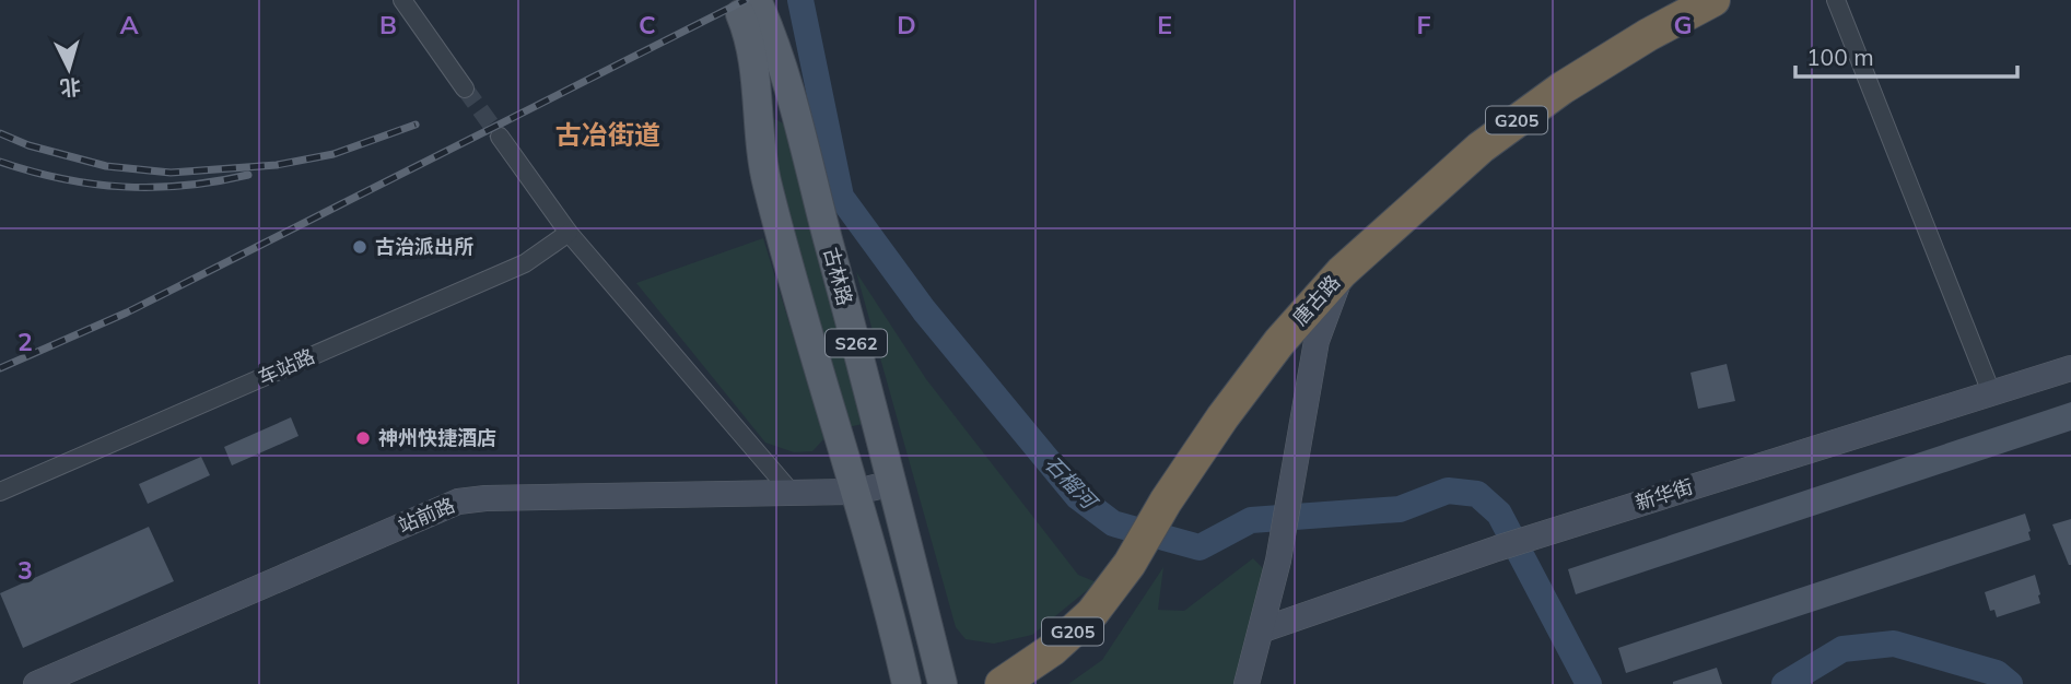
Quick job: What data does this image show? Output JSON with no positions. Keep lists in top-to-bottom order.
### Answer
{
  "streets": {
    "highway": ["G205", "唐古路"],
    "main road": ["古林路", "S262"],
    "street": ["车站路", "新华街", "站前路"]
  },
  "crossings": [
    ["古林路", "站前路"]
  ],
  "districts": ["古冶街道"],
  "water": ["石榴河"],
  "places": ["古治派出所", "神州快捷酒店"],
  "scale_bar": "100 m",
  "north": "bottom",
  "grid": {
    "columns": [
      "A",
      "B",
      "C",
      "D",
      "E",
      "F",
      "G"
    ],
    "rows": ["2", "3"]
  }
}
